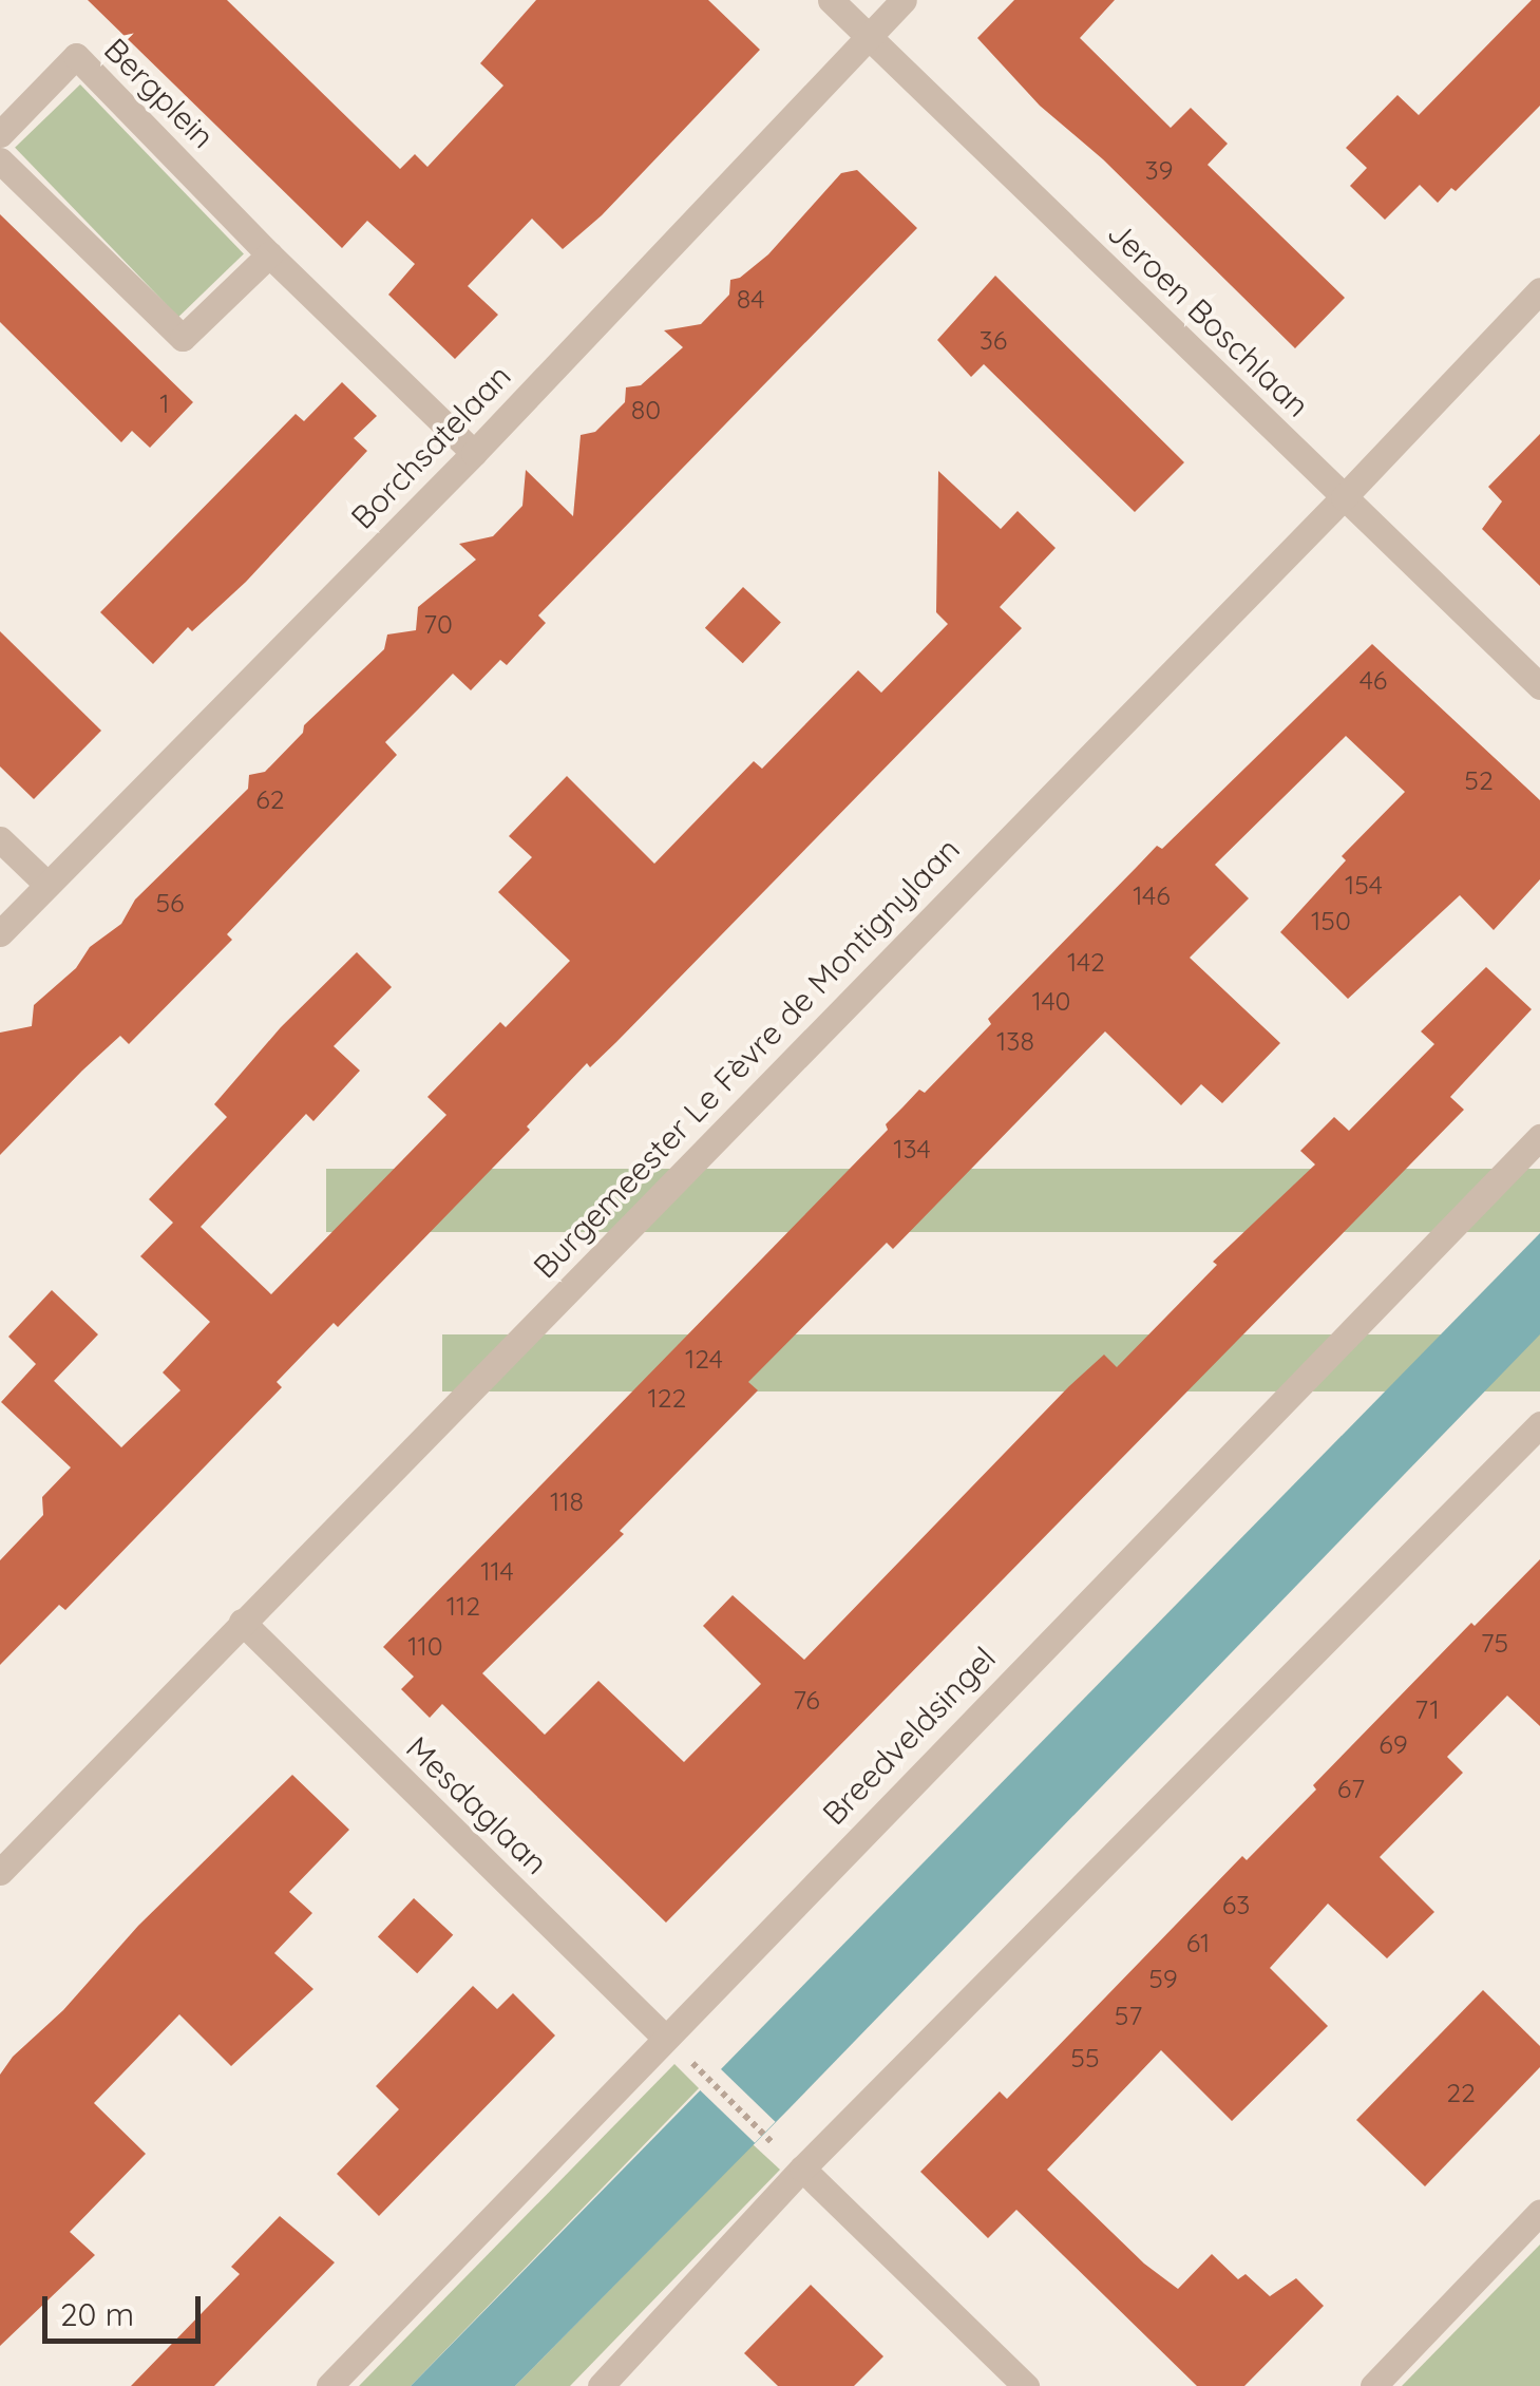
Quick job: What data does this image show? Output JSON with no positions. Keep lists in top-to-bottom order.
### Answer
{
  "streets": {
    "street": [
      "Bergplein",
      "Jeroen Boschlaan",
      "Borchsatelaan",
      "Burgemeester Le Fèvre de Montignylaan",
      "Breedveldsingel",
      "Mesdaglaan"
    ]
  },
  "crossings": [
    ["Bergplein", "Borchsatelaan"],
    ["Jeroen Boschlaan", "Borchsatelaan"],
    ["Jeroen Boschlaan", "Burgemeester Le Fèvre de Montignylaan"],
    ["Burgemeester Le Fèvre de Montignylaan", "Mesdaglaan"],
    ["Breedveldsingel", "Mesdaglaan"]
  ],
  "house_numbers": [
    "39",
    "84",
    "36",
    "1",
    "80",
    "70",
    "46",
    "52",
    "62",
    "154",
    "146",
    "56",
    "150",
    "142",
    "140",
    "138",
    "134",
    "124",
    "122",
    "118",
    "114",
    "112",
    "75",
    "110",
    "76",
    "71",
    "69",
    "67",
    "63",
    "61",
    "59",
    "57",
    "55",
    "22"
  ],
  "scale_bar": "20 m"
}
